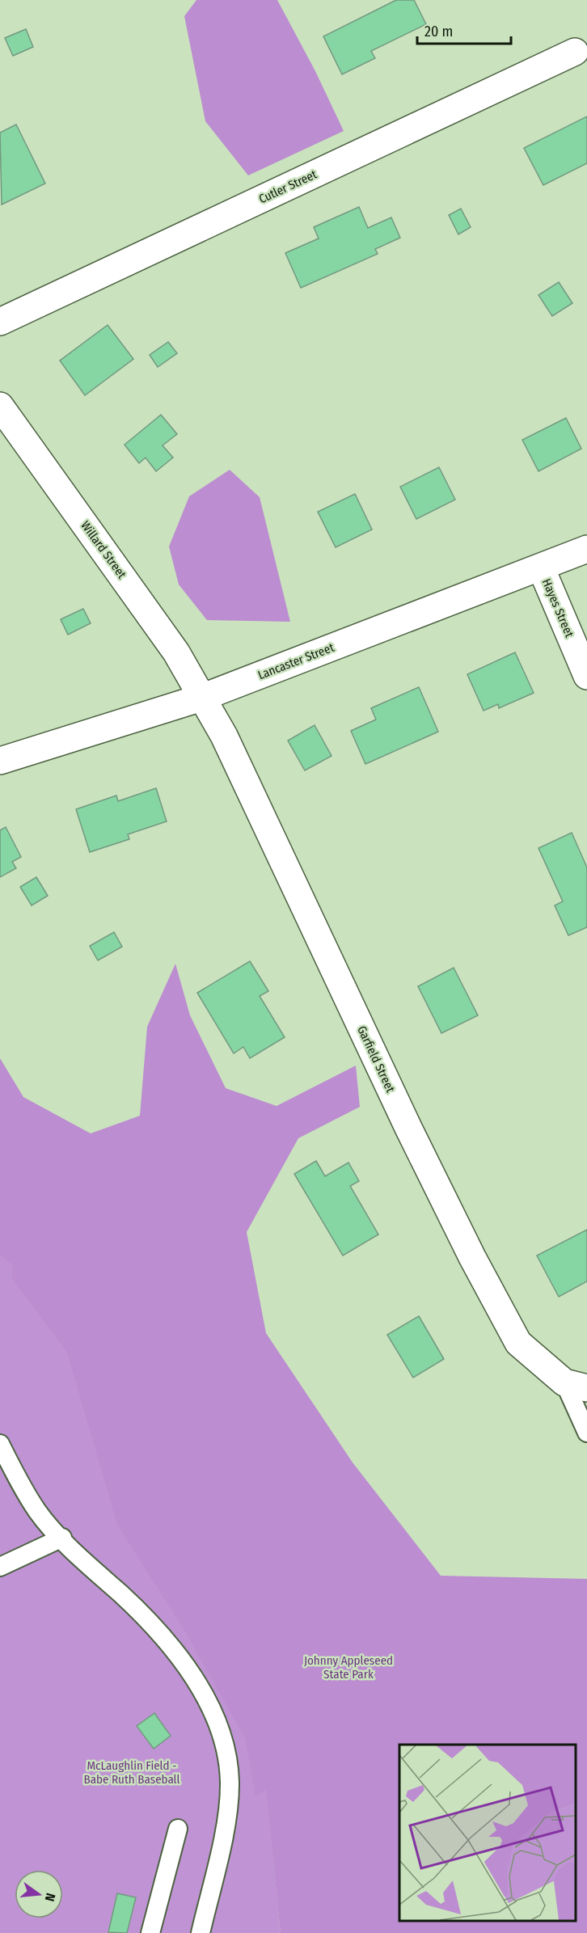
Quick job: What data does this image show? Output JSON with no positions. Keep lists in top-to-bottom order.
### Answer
{
  "streets": {
    "street": [
      "Cutler Street",
      "Willard Street",
      "Hayes Street",
      "Lancaster Street",
      "Garfield Street"
    ]
  },
  "crossings": [
    ["Willard Street", "Lancaster Street"],
    ["Willard Street", "Garfield Street"],
    ["Hayes Street", "Lancaster Street"],
    ["Lancaster Street", "Garfield Street"]
  ],
  "parks": ["Johnny Appleseed State Park", "McLaughlin Field - Babe Ruth Baseball"],
  "scale_bar": "20 m",
  "north": "right"
}
